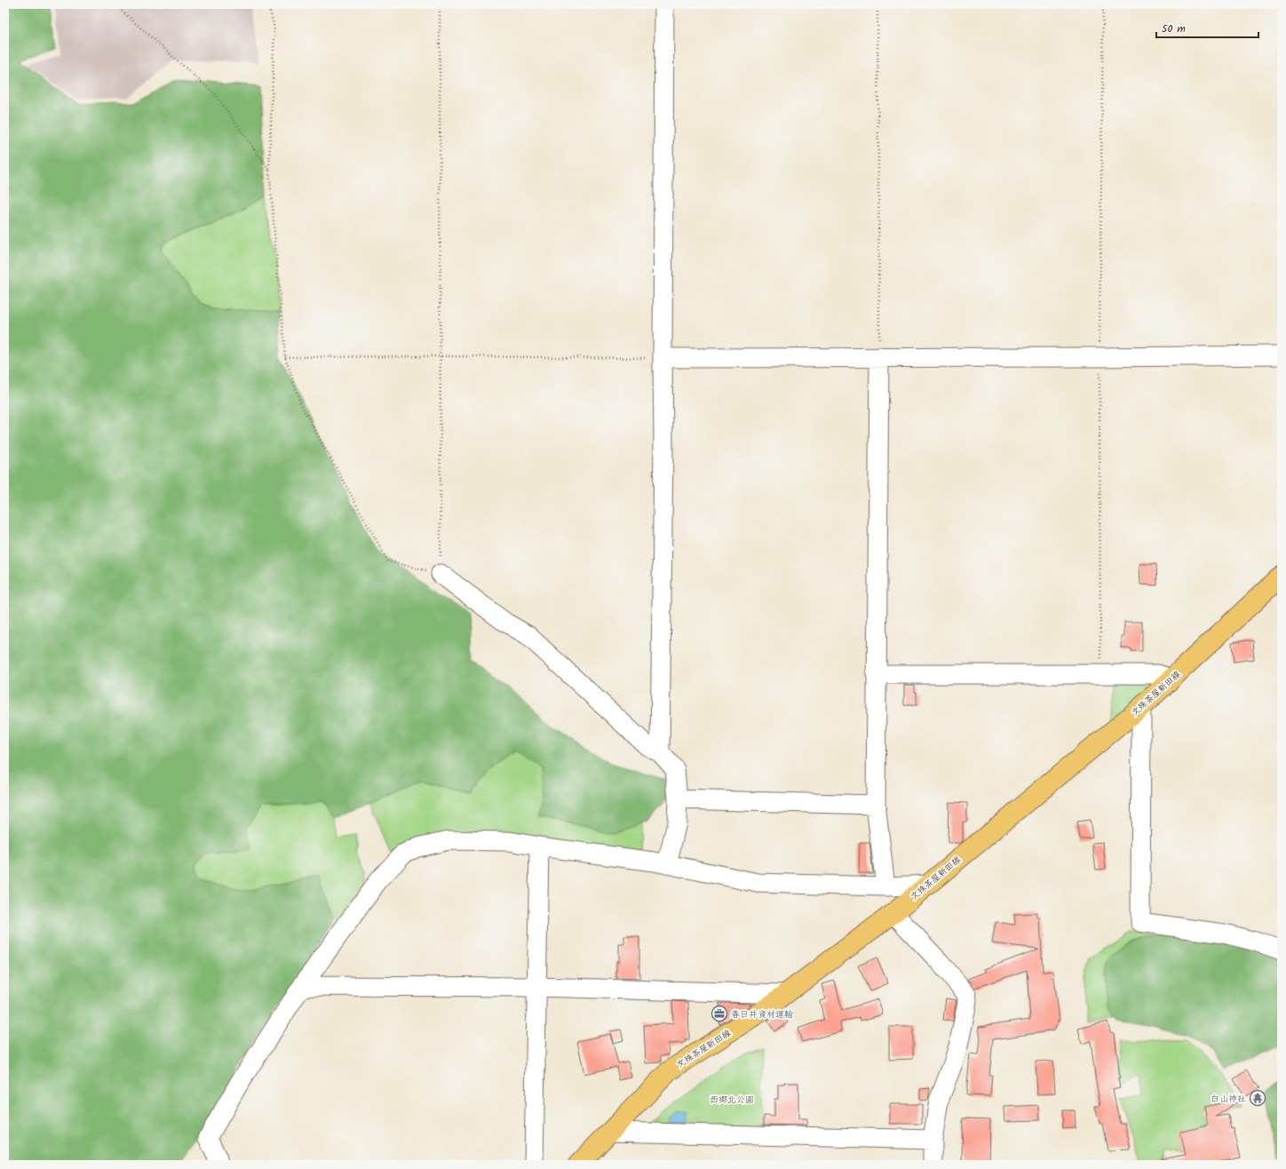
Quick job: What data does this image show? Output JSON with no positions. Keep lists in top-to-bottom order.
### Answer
{
  "streets": {
    "main road": ["文殊茶屋新田線"]
  },
  "parks": ["西郷北公園"],
  "places": {
    "office": ["春日井資材運輸"],
    "temple": ["白山神社"]
  },
  "scale_bar": "50 m"
}
